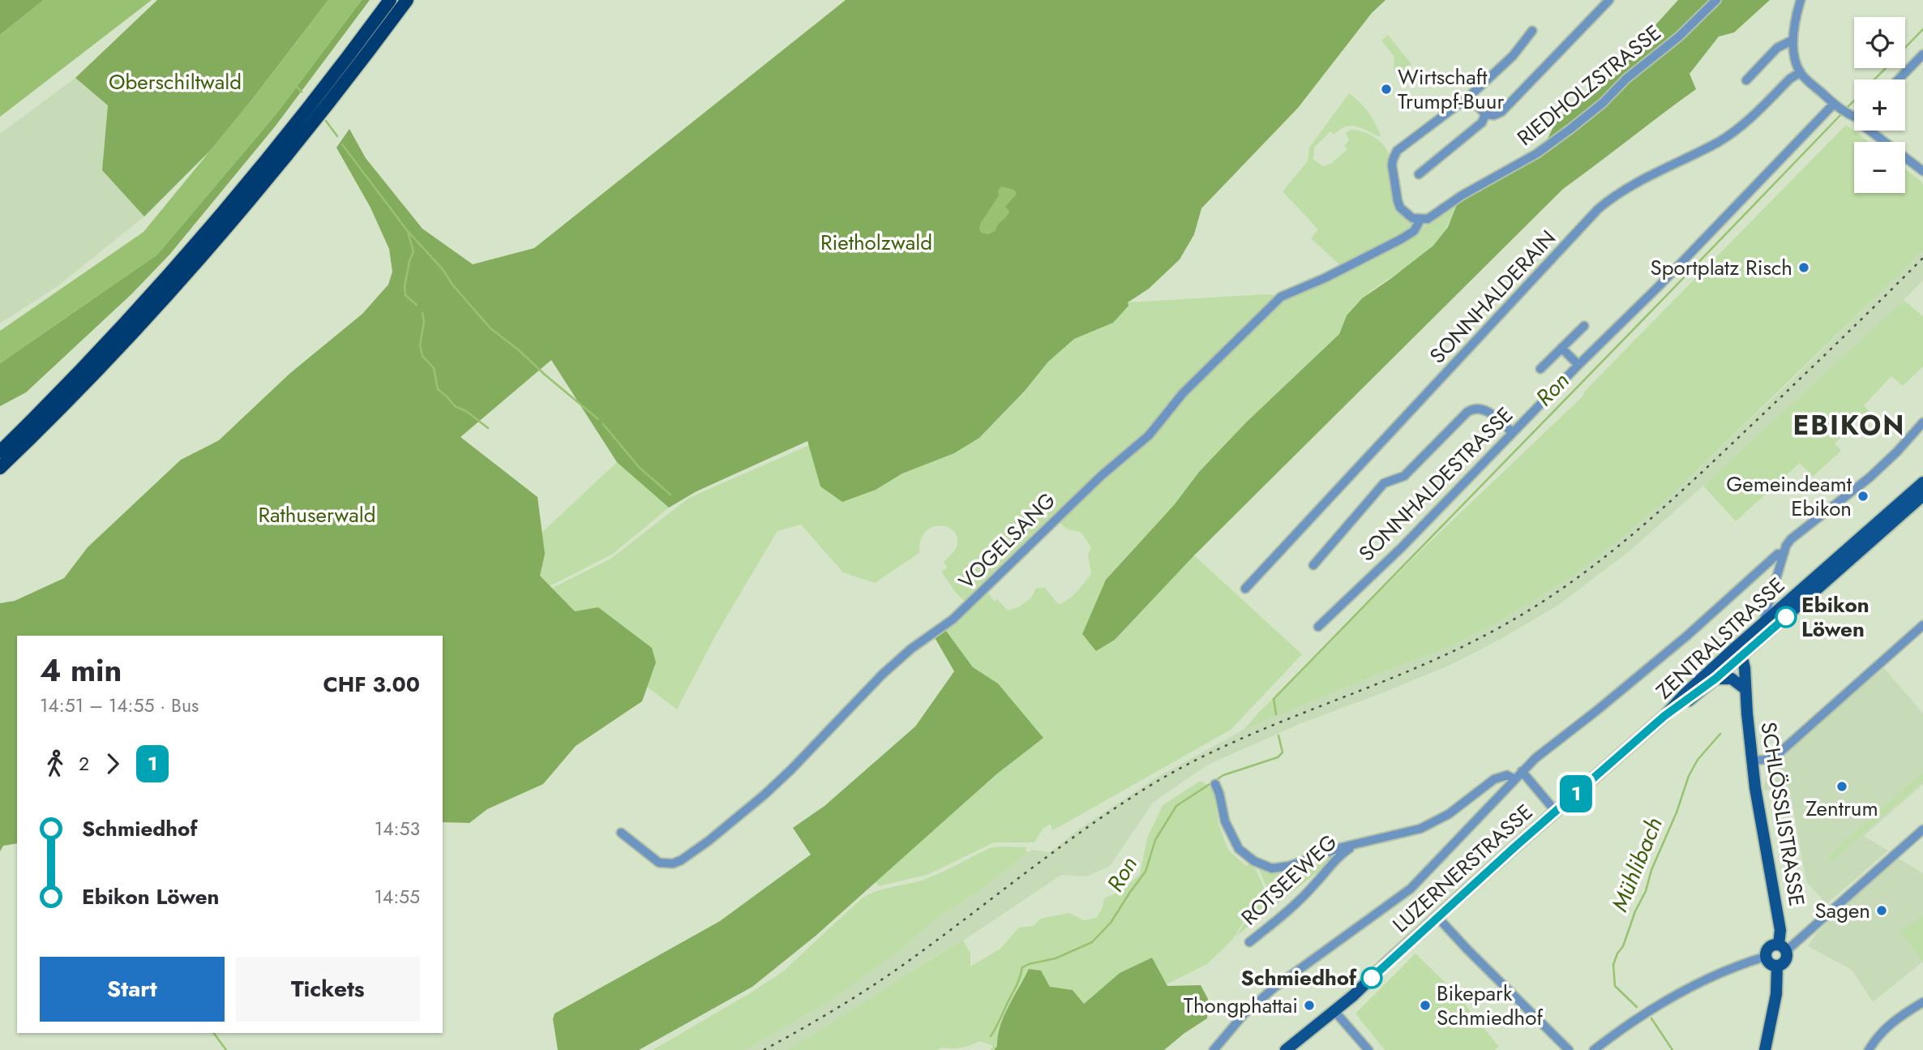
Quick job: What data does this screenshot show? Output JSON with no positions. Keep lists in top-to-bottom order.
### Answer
{
  "streets": {
    "main road": ["ZENTRALSTRASSE", "SCHLÖSSLISTRASSE", "LUZERNERSTRASSE"],
    "street": [
      "RIEDHOLZSTRASSE",
      "SONNHALDERAIN",
      "SONNHALDESTRASSE",
      "VOGELSANG",
      "ROTSEEWEG"
    ]
  },
  "crossings": [
    ["RIEDHOLZSTRASSE", "VOGELSANG"],
    ["ZENTRALSTRASSE", "SCHLÖSSLISTRASSE"],
    ["ZENTRALSTRASSE", "LUZERNERSTRASSE"]
  ],
  "districts": ["EBIKON"],
  "water": ["Ron", "Mühlibach"],
  "parks": ["Oberschiltwald", "Rietholzwald", "Rathuserwald"],
  "places": [
    "Wirtschaft Trumpf-Buur",
    "Sportplatz Risch",
    "Gemeindeamt Ebikon",
    "Ebikon Löwen",
    "Zentrum",
    "Sagen",
    "Schmiedhof",
    "Thongphattai",
    "Bikepark Schmiedhof"
  ],
  "lines": ["bus line 1"],
  "page": {
    "on_map": "1",
    "map_buttons": ["+", "−"],
    "heading": ["4 min", "14:51 – 14:55 · Bus", "CHF 3.00"],
    "legs": ["2", "1"],
    "list": [
      {
        "name": "Schmiedhof",
        "value": "14:53"
      },
      {
        "name": "Ebikon Löwen",
        "value": "14:55"
      }
    ],
    "buttons": ["Start", "Tickets"]
  }
}
